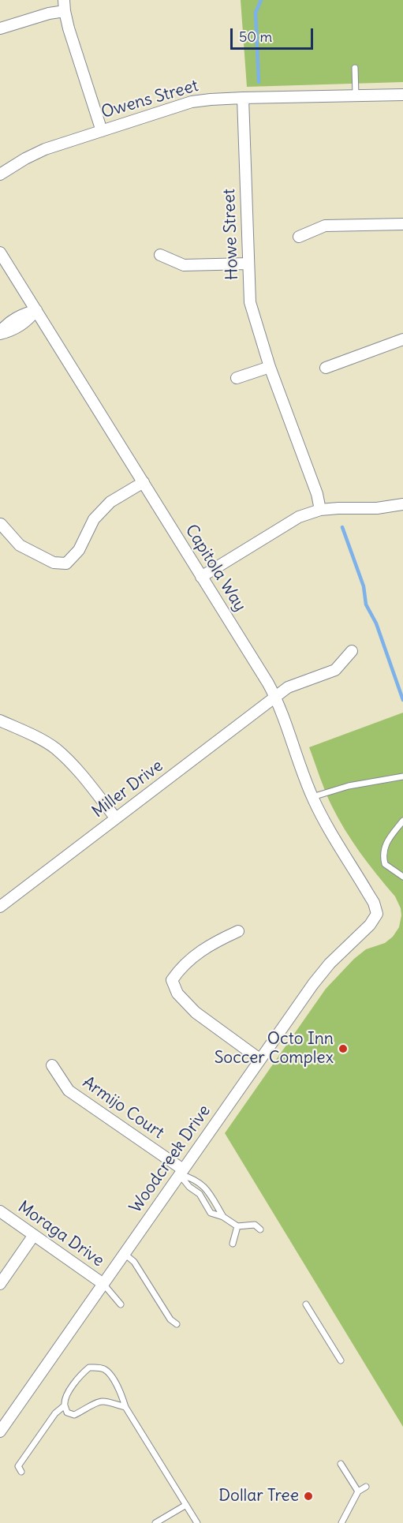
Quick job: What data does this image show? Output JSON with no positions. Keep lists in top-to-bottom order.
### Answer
{
  "streets": {
    "street": [
      "Owens Street",
      "Howe Street",
      "Capitola Way",
      "Miller Drive",
      "Armijo Court",
      "Woodcreek Drive",
      "Moraga Drive"
    ]
  },
  "crossings": [
    ["Owens Street", "Howe Street"],
    ["Capitola Way", "Miller Drive"],
    ["Capitola Way", "Woodcreek Drive"],
    ["Armijo Court", "Woodcreek Drive"],
    ["Woodcreek Drive", "Moraga Drive"]
  ],
  "places": ["Octo Inn Soccer Complex", "Dollar Tree"],
  "scale_bar": "50 m"
}
